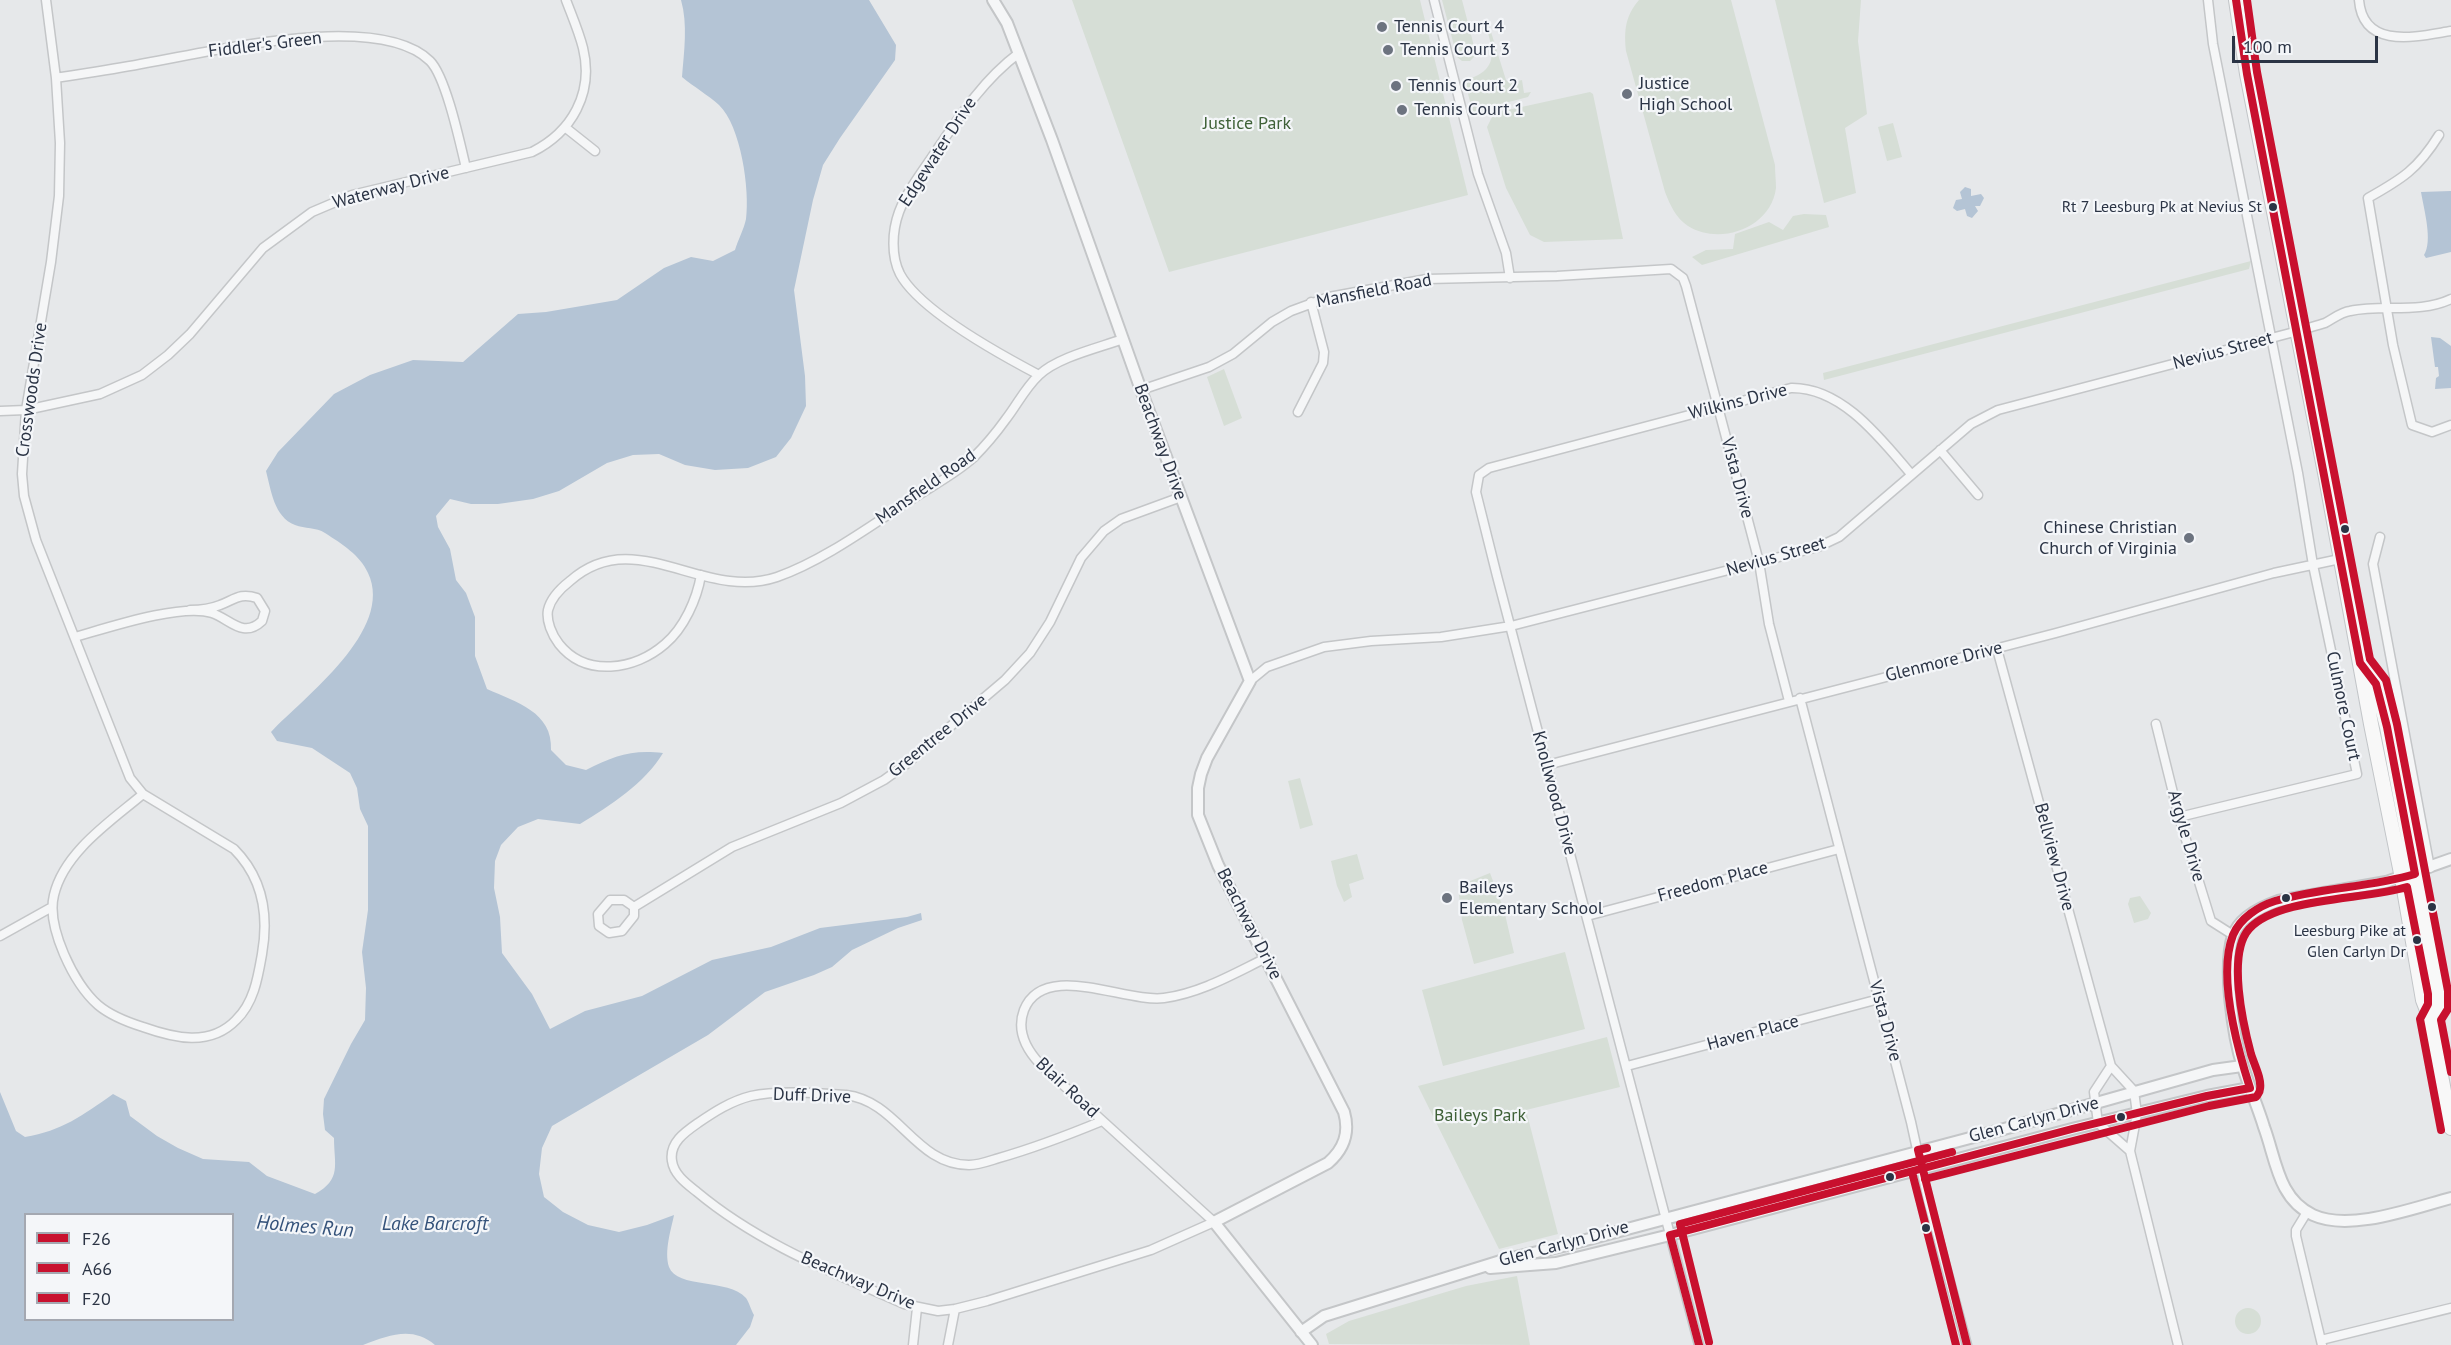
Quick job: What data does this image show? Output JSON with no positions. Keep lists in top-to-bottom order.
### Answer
{
  "streets": {
    "street": [
      "Fiddler's Green",
      "Edgewater Drive",
      "Waterway Drive",
      "Mansfield Road",
      "Nevius Street",
      "Crosswoods Drive",
      "Wilkins Drive",
      "Beachway Drive",
      "Vista Drive",
      "Glenmore Drive",
      "Culmore Court",
      "Greentree Drive",
      "Knollwood Drive",
      "Argyle Drive",
      "Bellview Drive",
      "Freedom Place",
      "Haven Place",
      "Blair Road",
      "Duff Drive",
      "Glen Carlyn Drive"
    ]
  },
  "crossings": [
    ["Fiddler's Green", "Waterway Drive"],
    ["Fiddler's Green", "Crosswoods Drive"],
    ["Edgewater Drive", "Mansfield Road"],
    ["Edgewater Drive", "Beachway Drive"],
    ["Waterway Drive", "Crosswoods Drive"],
    ["Mansfield Road", "Beachway Drive"],
    ["Mansfield Road", "Vista Drive"],
    ["Nevius Street", "Wilkins Drive"],
    ["Nevius Street", "Beachway Drive"],
    ["Nevius Street", "Vista Drive"],
    ["Nevius Street", "Knollwood Drive"],
    ["Wilkins Drive", "Vista Drive"],
    ["Wilkins Drive", "Knollwood Drive"],
    ["Beachway Drive", "Greentree Drive"],
    ["Beachway Drive", "Blair Road"],
    ["Beachway Drive", "Duff Drive"],
    ["Vista Drive", "Glenmore Drive"],
    ["Vista Drive", "Freedom Place"],
    ["Vista Drive", "Haven Place"],
    ["Vista Drive", "Glen Carlyn Drive"],
    ["Glenmore Drive", "Culmore Court"],
    ["Glenmore Drive", "Knollwood Drive"],
    ["Glenmore Drive", "Bellview Drive"],
    ["Culmore Court", "Argyle Drive"],
    ["Knollwood Drive", "Freedom Place"],
    ["Knollwood Drive", "Haven Place"],
    ["Knollwood Drive", "Glen Carlyn Drive"],
    ["Bellview Drive", "Glen Carlyn Drive"],
    ["Blair Road", "Duff Drive"],
    ["Blair Road", "Glen Carlyn Drive"]
  ],
  "water": ["Lake Barcroft", "Holmes Run"],
  "parks": ["Justice Park", "Baileys Park"],
  "places": [
    "Tennis Court 4",
    "Tennis Court 3",
    "Tennis Court 2",
    "Justice High School",
    "Tennis Court 1",
    "Rt 7 Leesburg Pk at Nevius St",
    "Chinese Christian Church of Virginia",
    "Baileys Elementary School",
    "Leesburg Pike at Glen Carlyn Dr"
  ],
  "lines": ["transit line F26", "transit line F20", "transit line A66"],
  "legend": ["F26", "A66", "F20"],
  "scale_bar": "100 m"
}
